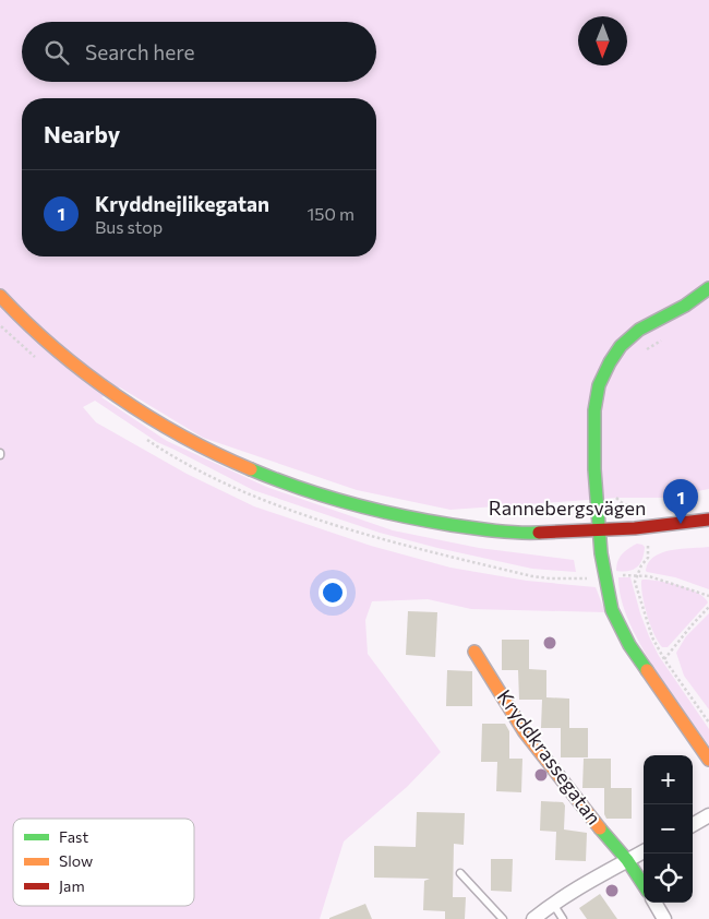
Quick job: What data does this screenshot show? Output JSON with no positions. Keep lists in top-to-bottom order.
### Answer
{
  "streets": {
    "street": ["Rannebergsvägen", "Kryddkrassegatan"]
  },
  "legend": ["Fast", "Slow", "Jam"],
  "north": "bottom",
  "page": {
    "search": "Search here",
    "heading": "Nearby",
    "list": [
      {
        "mark": "1",
        "name": "Kryddnejlikegatan",
        "note": "Bus stop",
        "value": "150 m"
      }
    ],
    "pins": "1",
    "map_buttons": ["+", "−"]
  }
}
